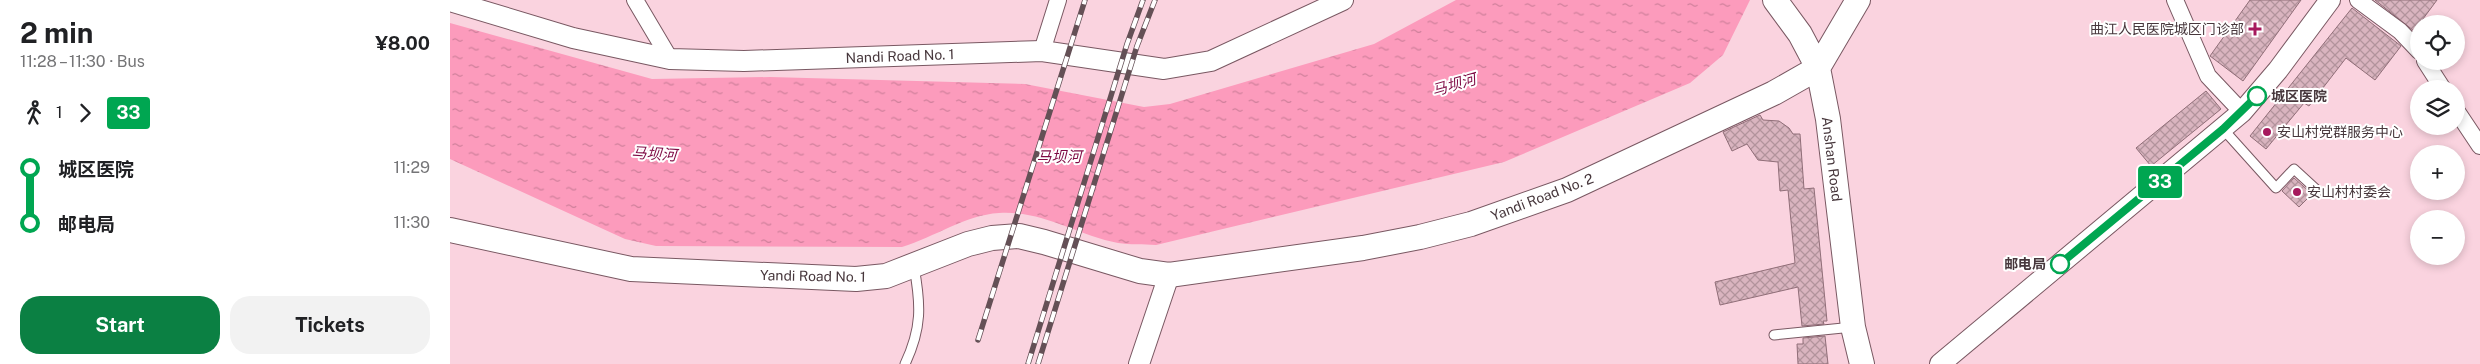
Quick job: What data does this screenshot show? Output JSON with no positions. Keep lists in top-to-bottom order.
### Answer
{
  "streets": {
    "main road": ["Anshan Road", "Yandi Road No. 2", "Yandi Road No. 1"],
    "street": ["Nandi Road No. 1"]
  },
  "crossings": [
    ["Anshan Road", "Yandi Road No. 2"],
    ["Yandi Road No. 2", "Yandi Road No. 1"]
  ],
  "water": ["马坝河"],
  "places": {
    "health": ["曲江人民医院城区门诊部"],
    "other": [
      "城区医院",
      "安山村党群服务中心",
      "安山村村委会",
      "邮电局"
    ]
  },
  "lines": ["bus line 33"],
  "page": {
    "heading": ["2 min", "11:28 – 11:30 · Bus", "¥8.00"],
    "on_map": "33",
    "map_buttons": ["+", "−"],
    "legs": ["1", "33"],
    "list": [
      {
        "name": "城区医院",
        "value": "11:29"
      },
      {
        "name": "邮电局",
        "value": "11:30"
      }
    ],
    "buttons": ["Start", "Tickets"]
  }
}
